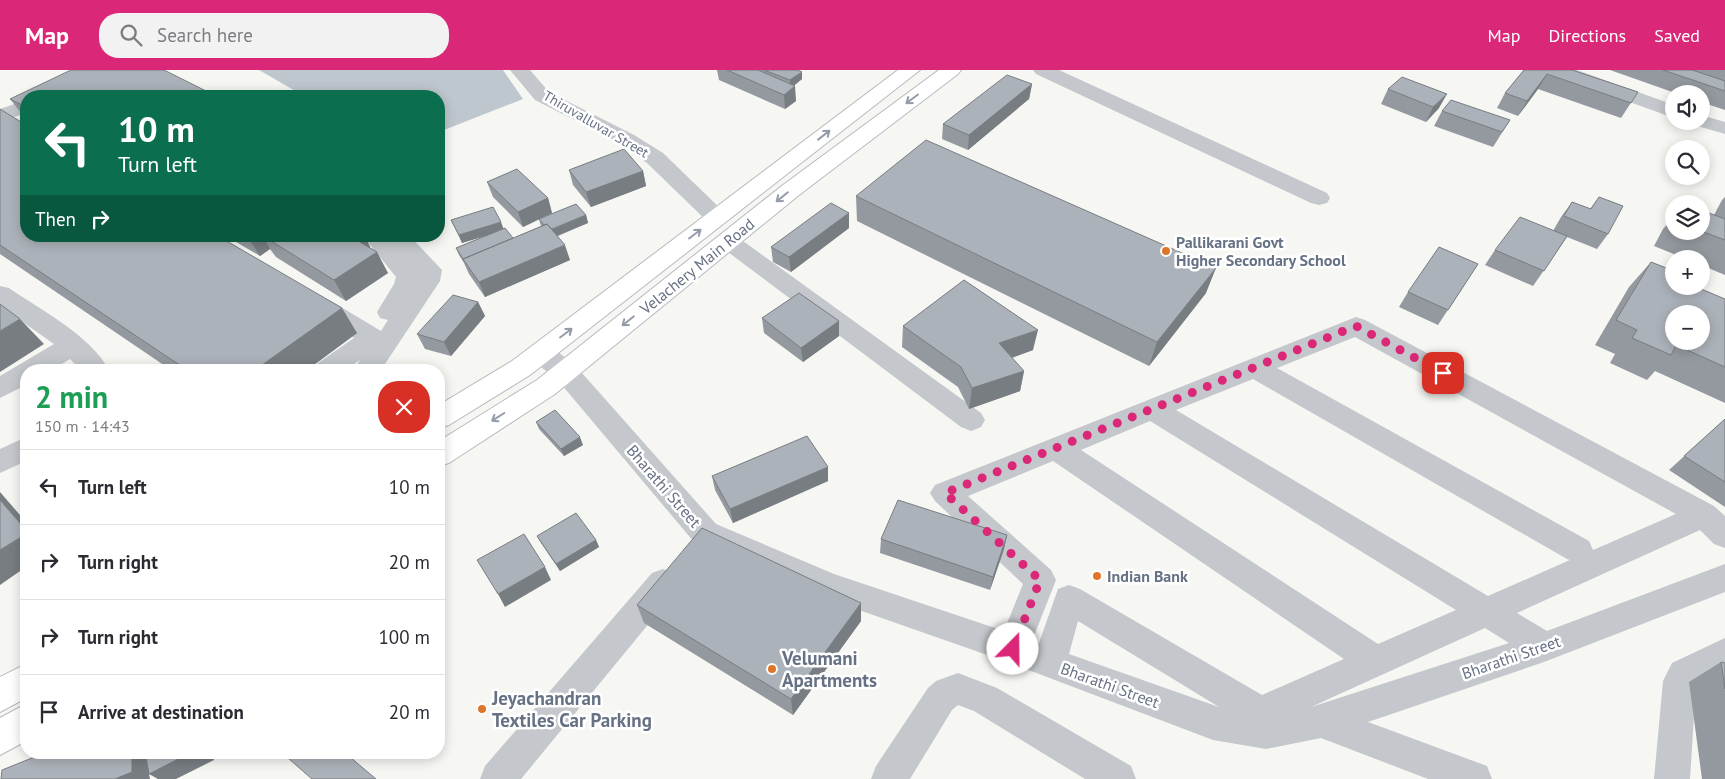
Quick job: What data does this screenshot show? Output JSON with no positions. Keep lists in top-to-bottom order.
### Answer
{
  "streets": {
    "main road": ["Velachery Main Road"],
    "street": ["Thiruvalluvar Street", "Bharathi Street"]
  },
  "crossings": [
    ["Thiruvalluvar Street", "Velachery Main Road"],
    ["Velachery Main Road", "Bharathi Street"]
  ],
  "places": [
    "Pallikarani Govt Higher Secondary School",
    "Indian Bank",
    "Velumani Apartments",
    "Jeyachandran Textiles Car Parking"
  ],
  "page": {
    "header": "Map",
    "search": "Search here",
    "nav": ["Map", "Directions", "Saved"],
    "map_buttons": ["+", "−"],
    "turn": ["10 m", "Turn left"],
    "then": "Then",
    "heading": ["2 min", "150 m · 14:43"],
    "list": [
      {
        "name": "Turn left",
        "value": "10 m"
      },
      {
        "name": "Turn right",
        "value": "20 m"
      },
      {
        "name": "Turn right",
        "value": "100 m"
      },
      {
        "name": "Arrive at destination",
        "value": "20 m"
      }
    ]
  }
}
